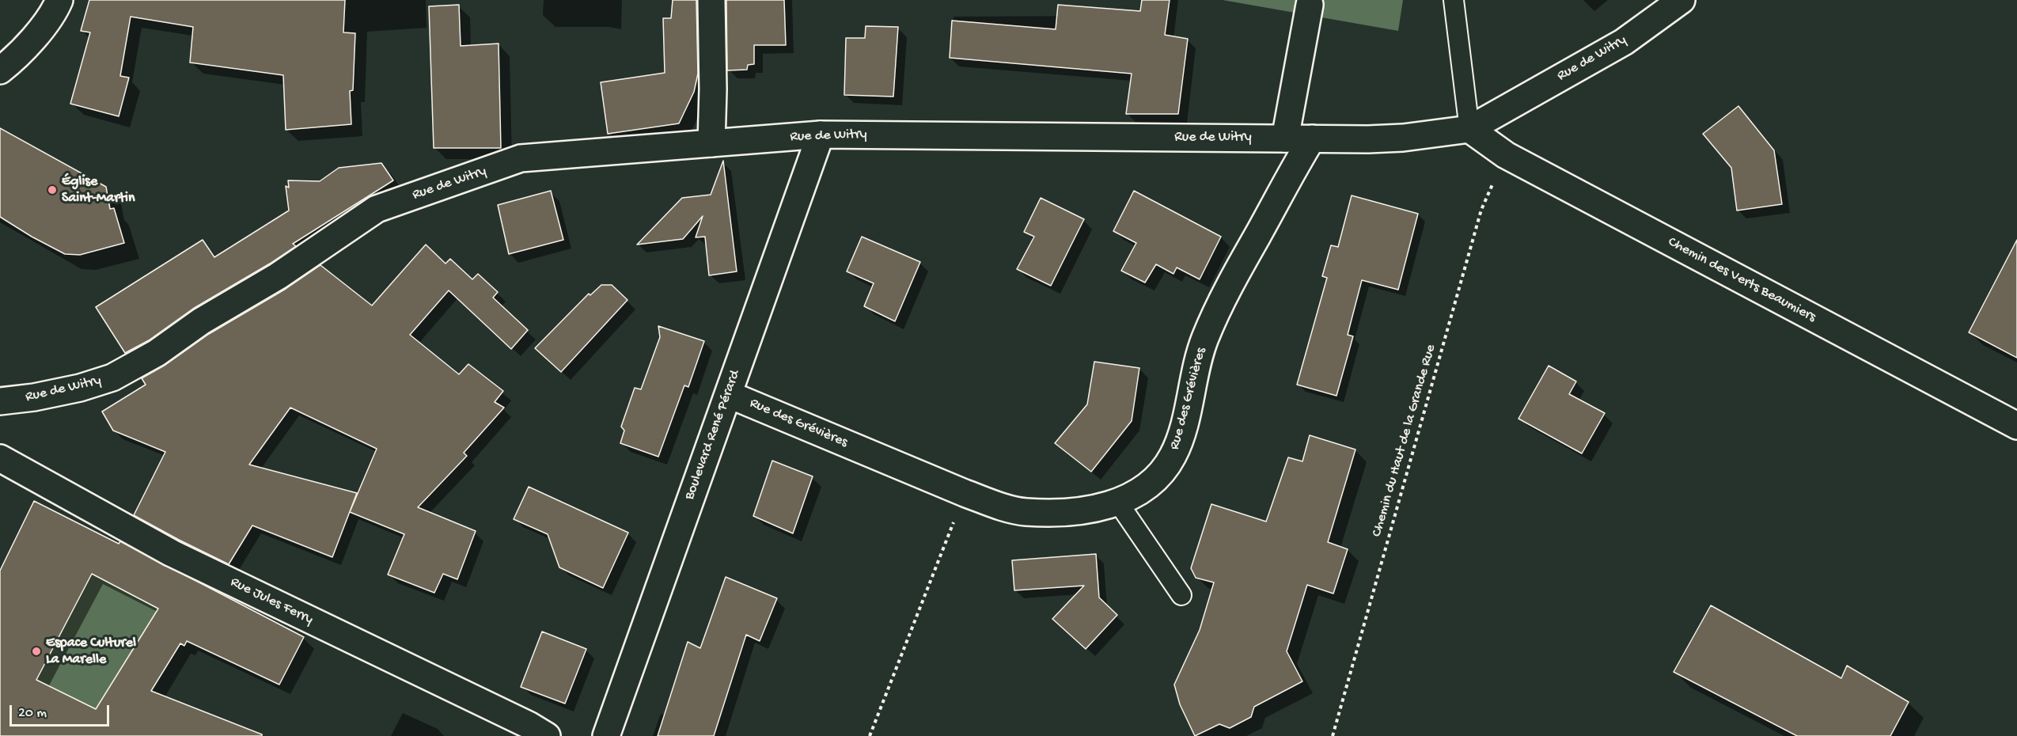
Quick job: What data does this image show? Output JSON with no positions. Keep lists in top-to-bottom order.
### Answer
{
  "streets": {
    "street": [
      "Rue de Witry",
      "Chemin des Verts Beaumiers",
      "Rue des Grévières",
      "Boulevard René Pérard",
      "Rue Jules Ferry"
    ],
    "path": ["Chemin du Haut de la Grande Rue"]
  },
  "crossings": [
    ["Rue de Witry", "Chemin des Verts Beaumiers"],
    ["Rue de Witry", "Rue des Grévières"],
    ["Rue de Witry", "Boulevard René Pérard"],
    ["Chemin des Verts Beaumiers", "Chemin du Haut de la Grande Rue"],
    ["Rue des Grévières", "Boulevard René Pérard"]
  ],
  "places": ["Église Saint-Martin", "Espace Culturel La Marelle"],
  "scale_bar": "20 m"
}
